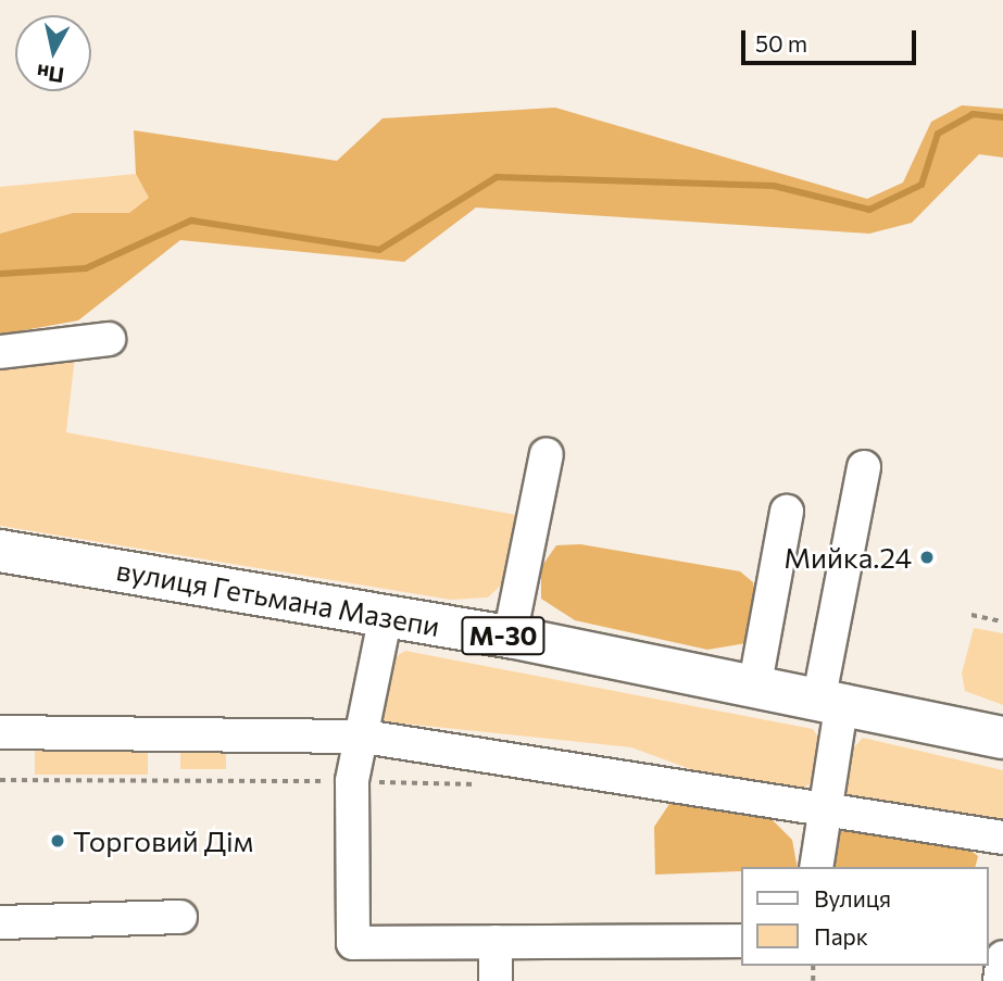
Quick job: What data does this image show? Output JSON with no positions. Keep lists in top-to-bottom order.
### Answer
{
  "streets": {
    "highway": ["вулиця Гетьмана Мазепи", "М-30"]
  },
  "places": ["Мийка.24", "Торговий Дім"],
  "legend": ["Вулиця", "Парк"],
  "scale_bar": "50 m",
  "north": "bottom"
}
